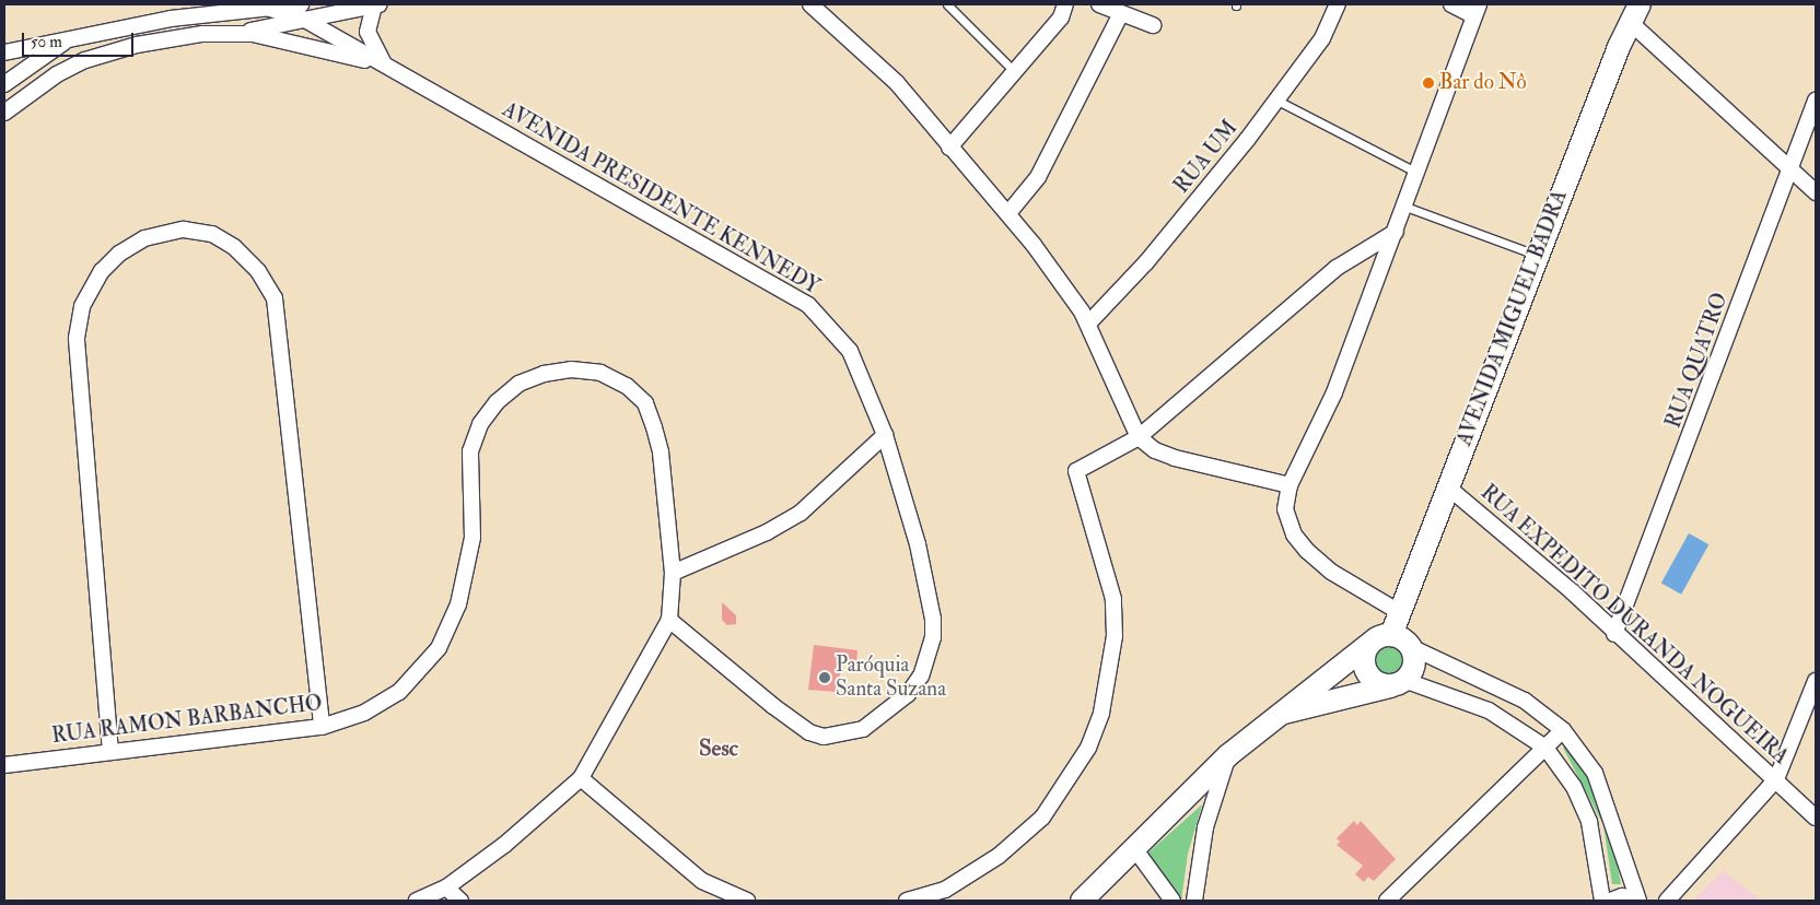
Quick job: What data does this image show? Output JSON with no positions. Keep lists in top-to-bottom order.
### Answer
{
  "streets": {
    "main road": ["AVENIDA MIGUEL BADRA"],
    "street": [
      "RUA UM",
      "AVENIDA PRESIDENTE KENNEDY",
      "RUA QUATRO",
      "RUA EXPEDITO DURANDA NOGUEIRA",
      "RUA RAMON BARBANCHO"
    ]
  },
  "crossings": [
    ["AVENIDA MIGUEL BADRA", "RUA EXPEDITO DURANDA NOGUEIRA"],
    ["RUA QUATRO", "RUA EXPEDITO DURANDA NOGUEIRA"]
  ],
  "districts": ["Sesc"],
  "places": ["Bar do Nô", "Paróquia Santa Suzana"],
  "scale_bar": "50 m"
}
